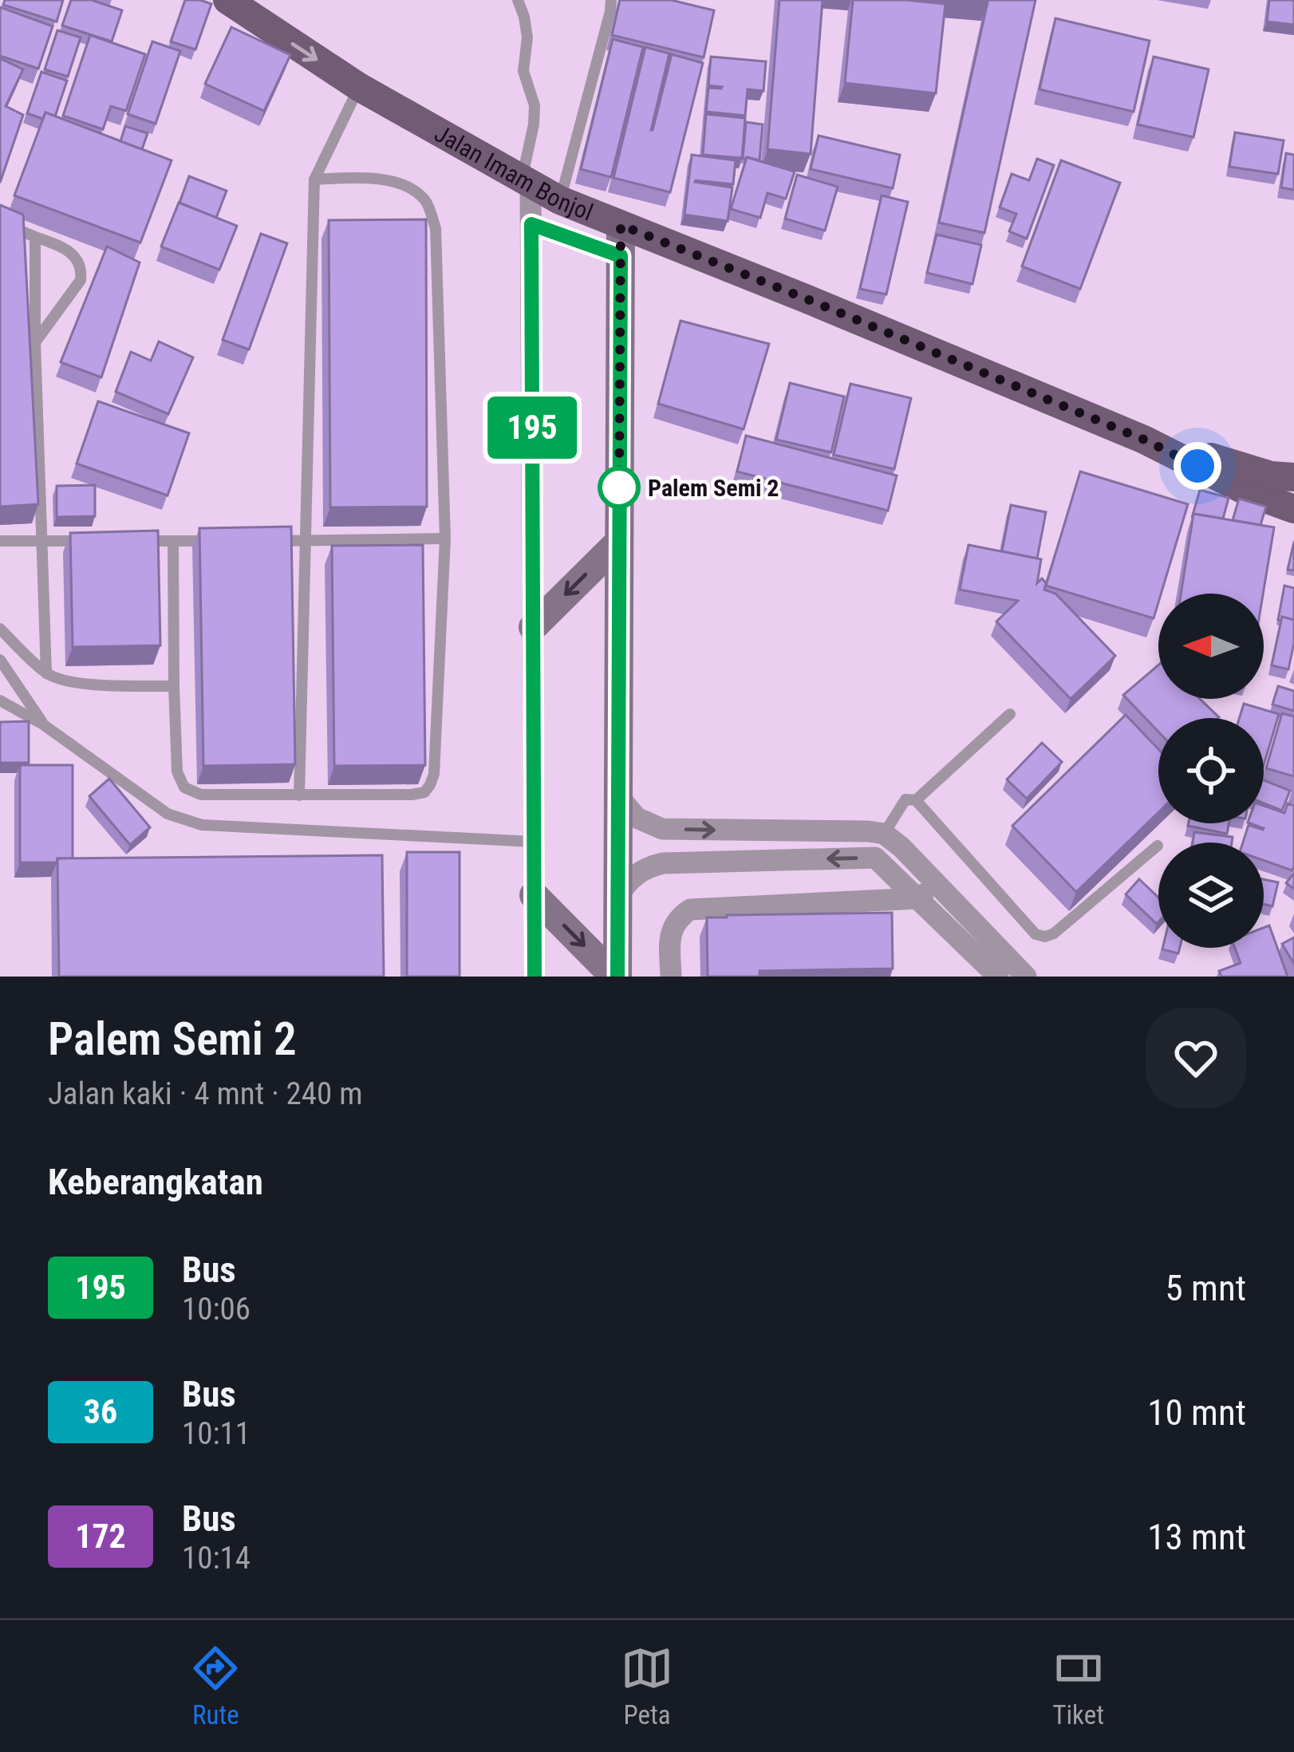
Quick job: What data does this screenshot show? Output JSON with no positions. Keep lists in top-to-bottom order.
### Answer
{
  "streets": {
    "main road": ["Jalan Imam Bonjol"]
  },
  "places": ["Palem Semi 2"],
  "lines": ["bus line 195"],
  "north": "left",
  "page": {
    "on_map": "195",
    "heading": [
      ["Palem Semi 2", "Jalan kaki · 4 mnt · 240 m"],
      "Keberangkatan"
    ],
    "list": [
      {
        "mark": "195",
        "name": "Bus",
        "note": "10:06",
        "value": "5 mnt"
      },
      {
        "mark": "36",
        "name": "Bus",
        "note": "10:11",
        "value": "10 mnt"
      },
      {
        "mark": "172",
        "name": "Bus",
        "note": "10:14",
        "value": "13 mnt"
      }
    ],
    "tabs": ["Rute", "Peta", "Tiket"]
  }
}
